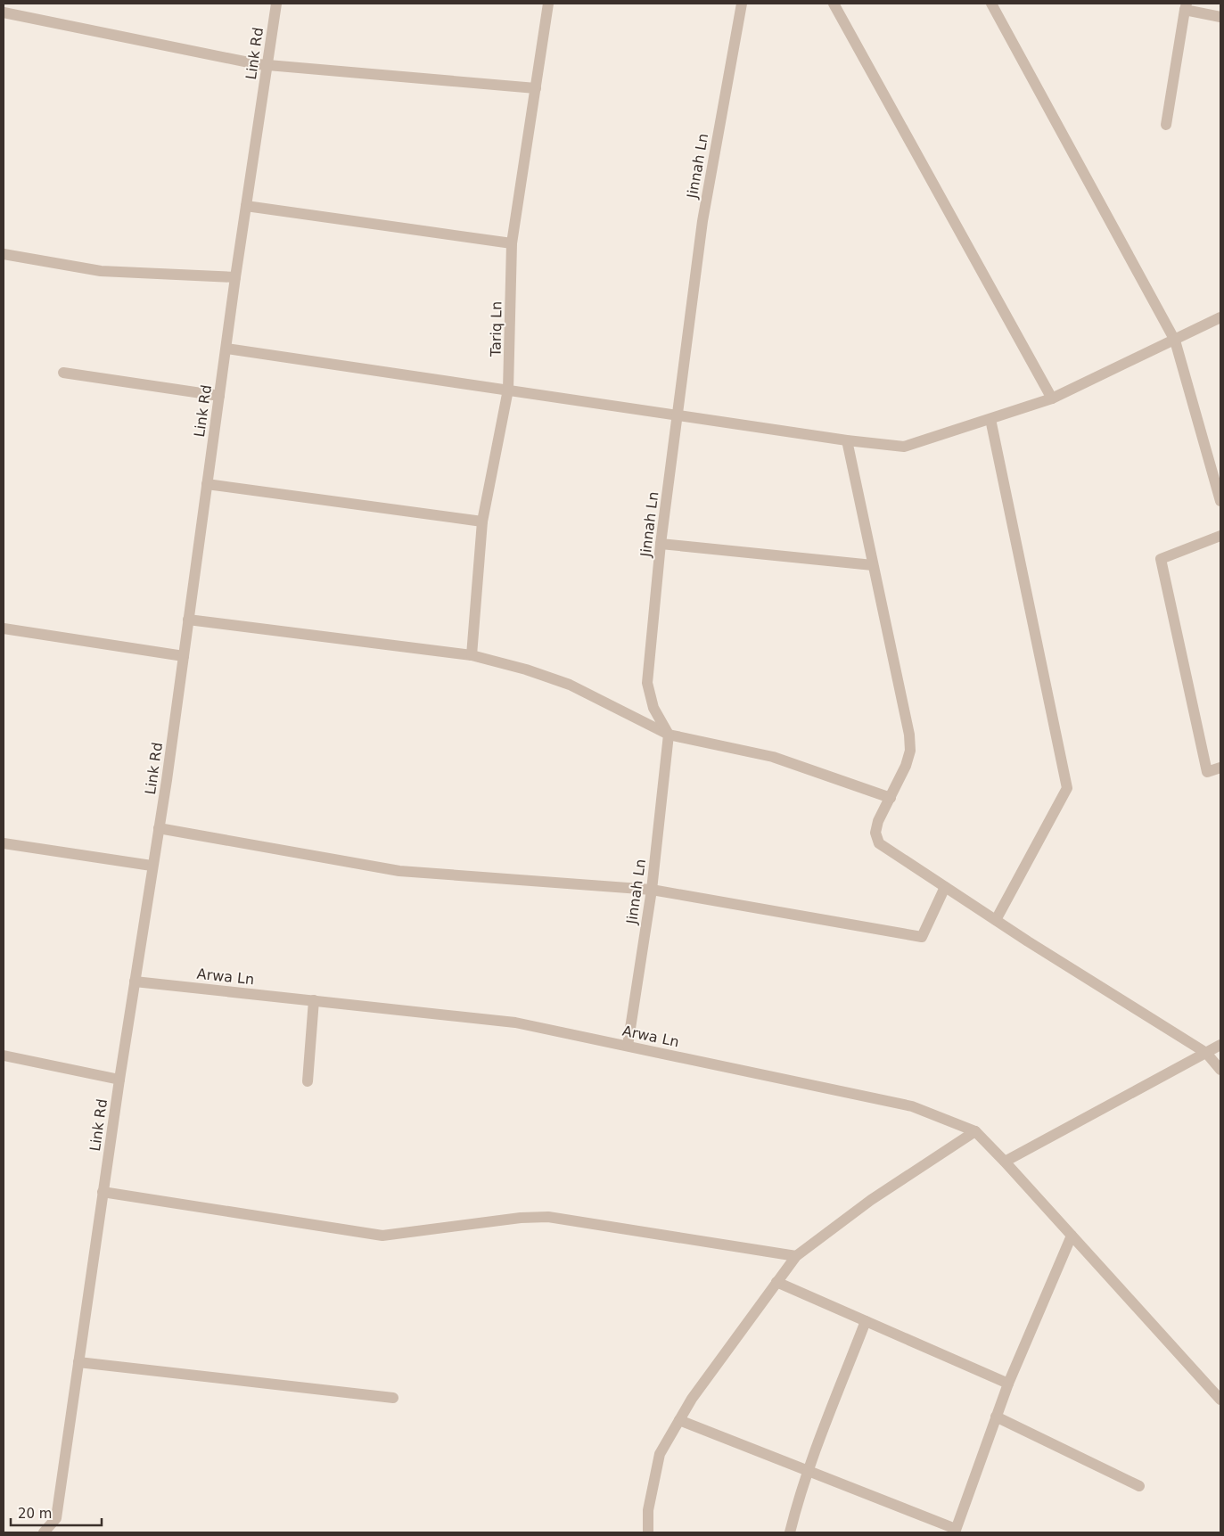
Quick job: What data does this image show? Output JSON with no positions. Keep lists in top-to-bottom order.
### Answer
{
  "streets": {
    "street": [
      "Link Rd",
      "Jinnah Ln",
      "Tariq Ln",
      "Arwa Ln"
    ]
  },
  "crossings": [
    ["Link Rd", "Arwa Ln"],
    ["Jinnah Ln", "Arwa Ln"]
  ],
  "scale_bar": "20 m"
}
